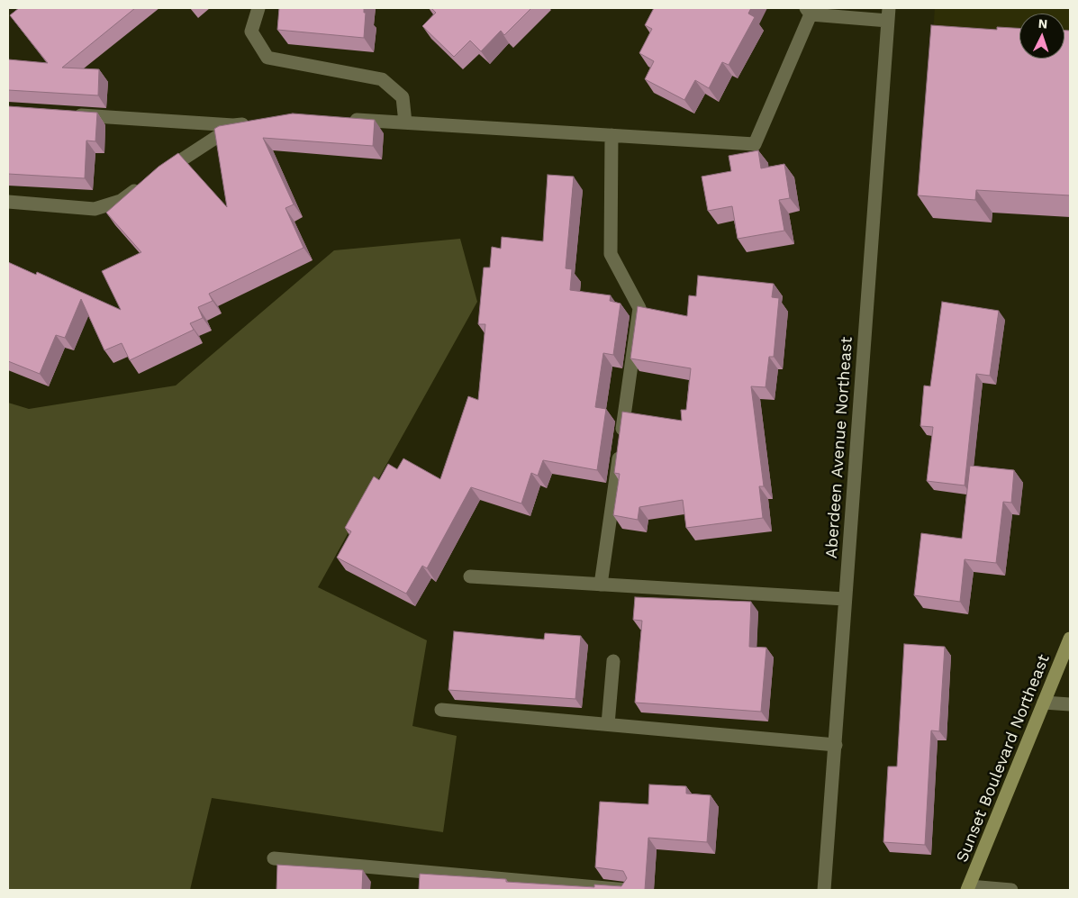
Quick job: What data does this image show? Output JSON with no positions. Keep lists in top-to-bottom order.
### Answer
{
  "streets": {
    "main road": ["Sunset Boulevard Northeast"],
    "street": ["Aberdeen Avenue Northeast"]
  },
  "north": "top"
}
